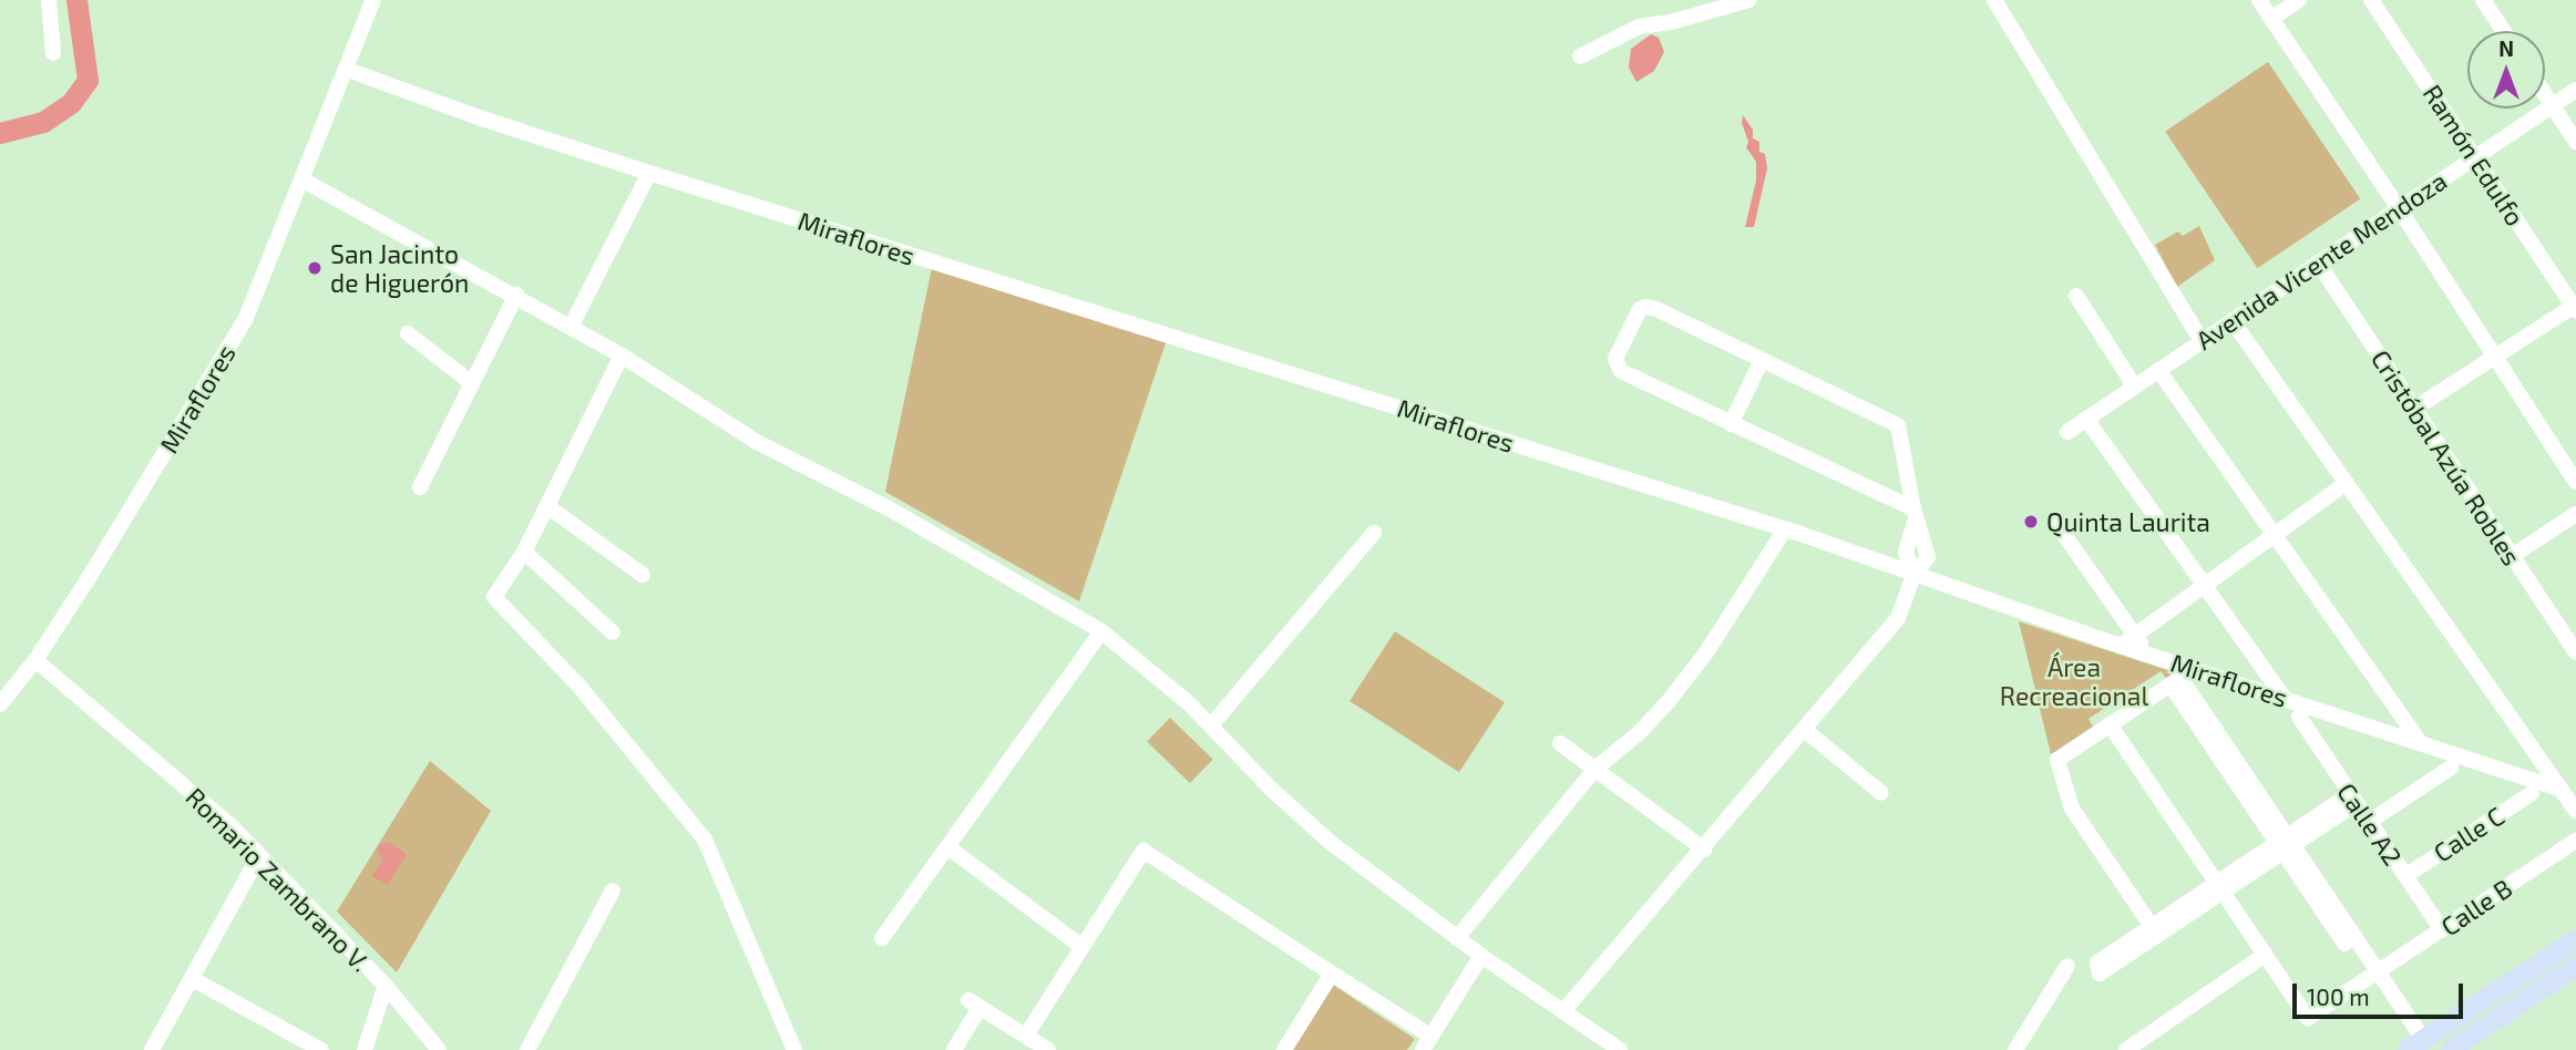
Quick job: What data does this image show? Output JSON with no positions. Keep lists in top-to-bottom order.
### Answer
{
  "streets": {
    "street": [
      "Ramón Edulfo",
      "Miraflores",
      "Avenida Vicente Mendoza",
      "Cristóbal Azúa Robles",
      "Calle A2",
      "Calle C",
      "Romario Zambrano V.",
      "Calle B"
    ]
  },
  "crossings": [
    ["Ramón Edulfo", "Avenida Vicente Mendoza"],
    ["Miraflores", "Romario Zambrano V."],
    ["Avenida Vicente Mendoza", "Cristóbal Azúa Robles"],
    ["Calle A2", "Calle C"],
    ["Calle A2", "Calle B"]
  ],
  "parks": ["Área Recreacional"],
  "places": ["San Jacinto de Higuerón", "Quinta Laurita"],
  "scale_bar": "100 m",
  "north": "top"
}
